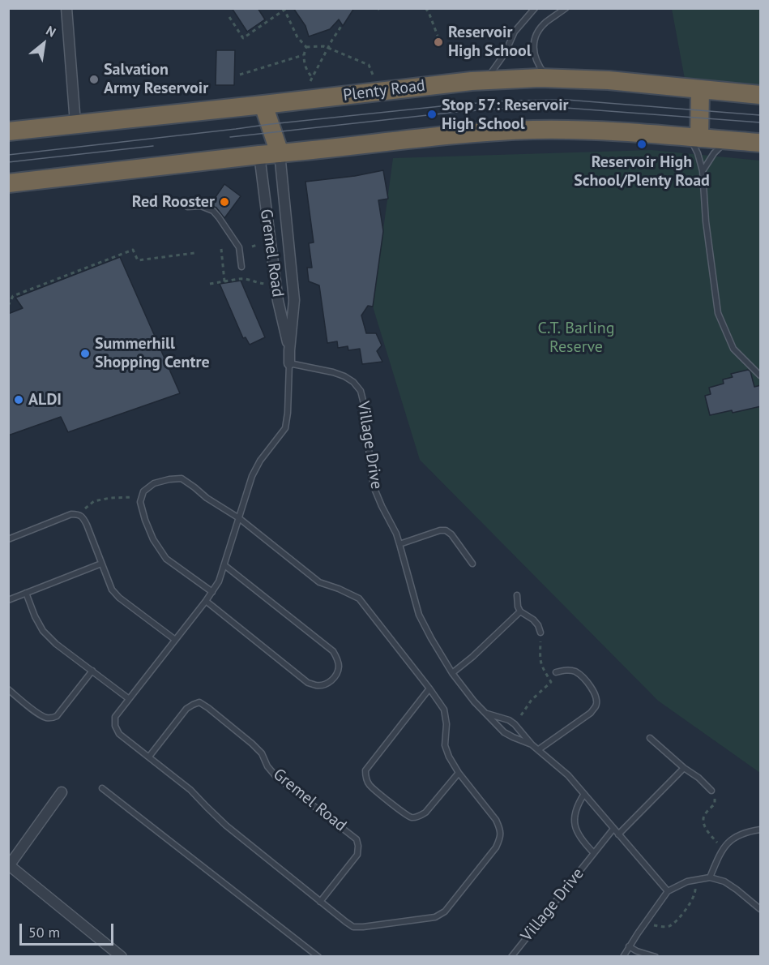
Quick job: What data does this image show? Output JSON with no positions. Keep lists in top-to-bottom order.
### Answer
{
  "streets": {
    "highway": ["Plenty Road"],
    "street": ["Gremel Road"],
    "lane": ["Village Drive"]
  },
  "crossings": [
    ["Gremel Road", "Village Drive"]
  ],
  "parks": ["C.T. Barling Reserve"],
  "places": [
    "Reservoir High School",
    "Salvation Army Reservoir",
    "Stop 57: Reservoir High School",
    "Reservoir High School/Plenty Road",
    "Red Rooster",
    "Summerhill Shopping Centre",
    "ALDI"
  ],
  "scale_bar": "50 m",
  "north": "top right"
}
